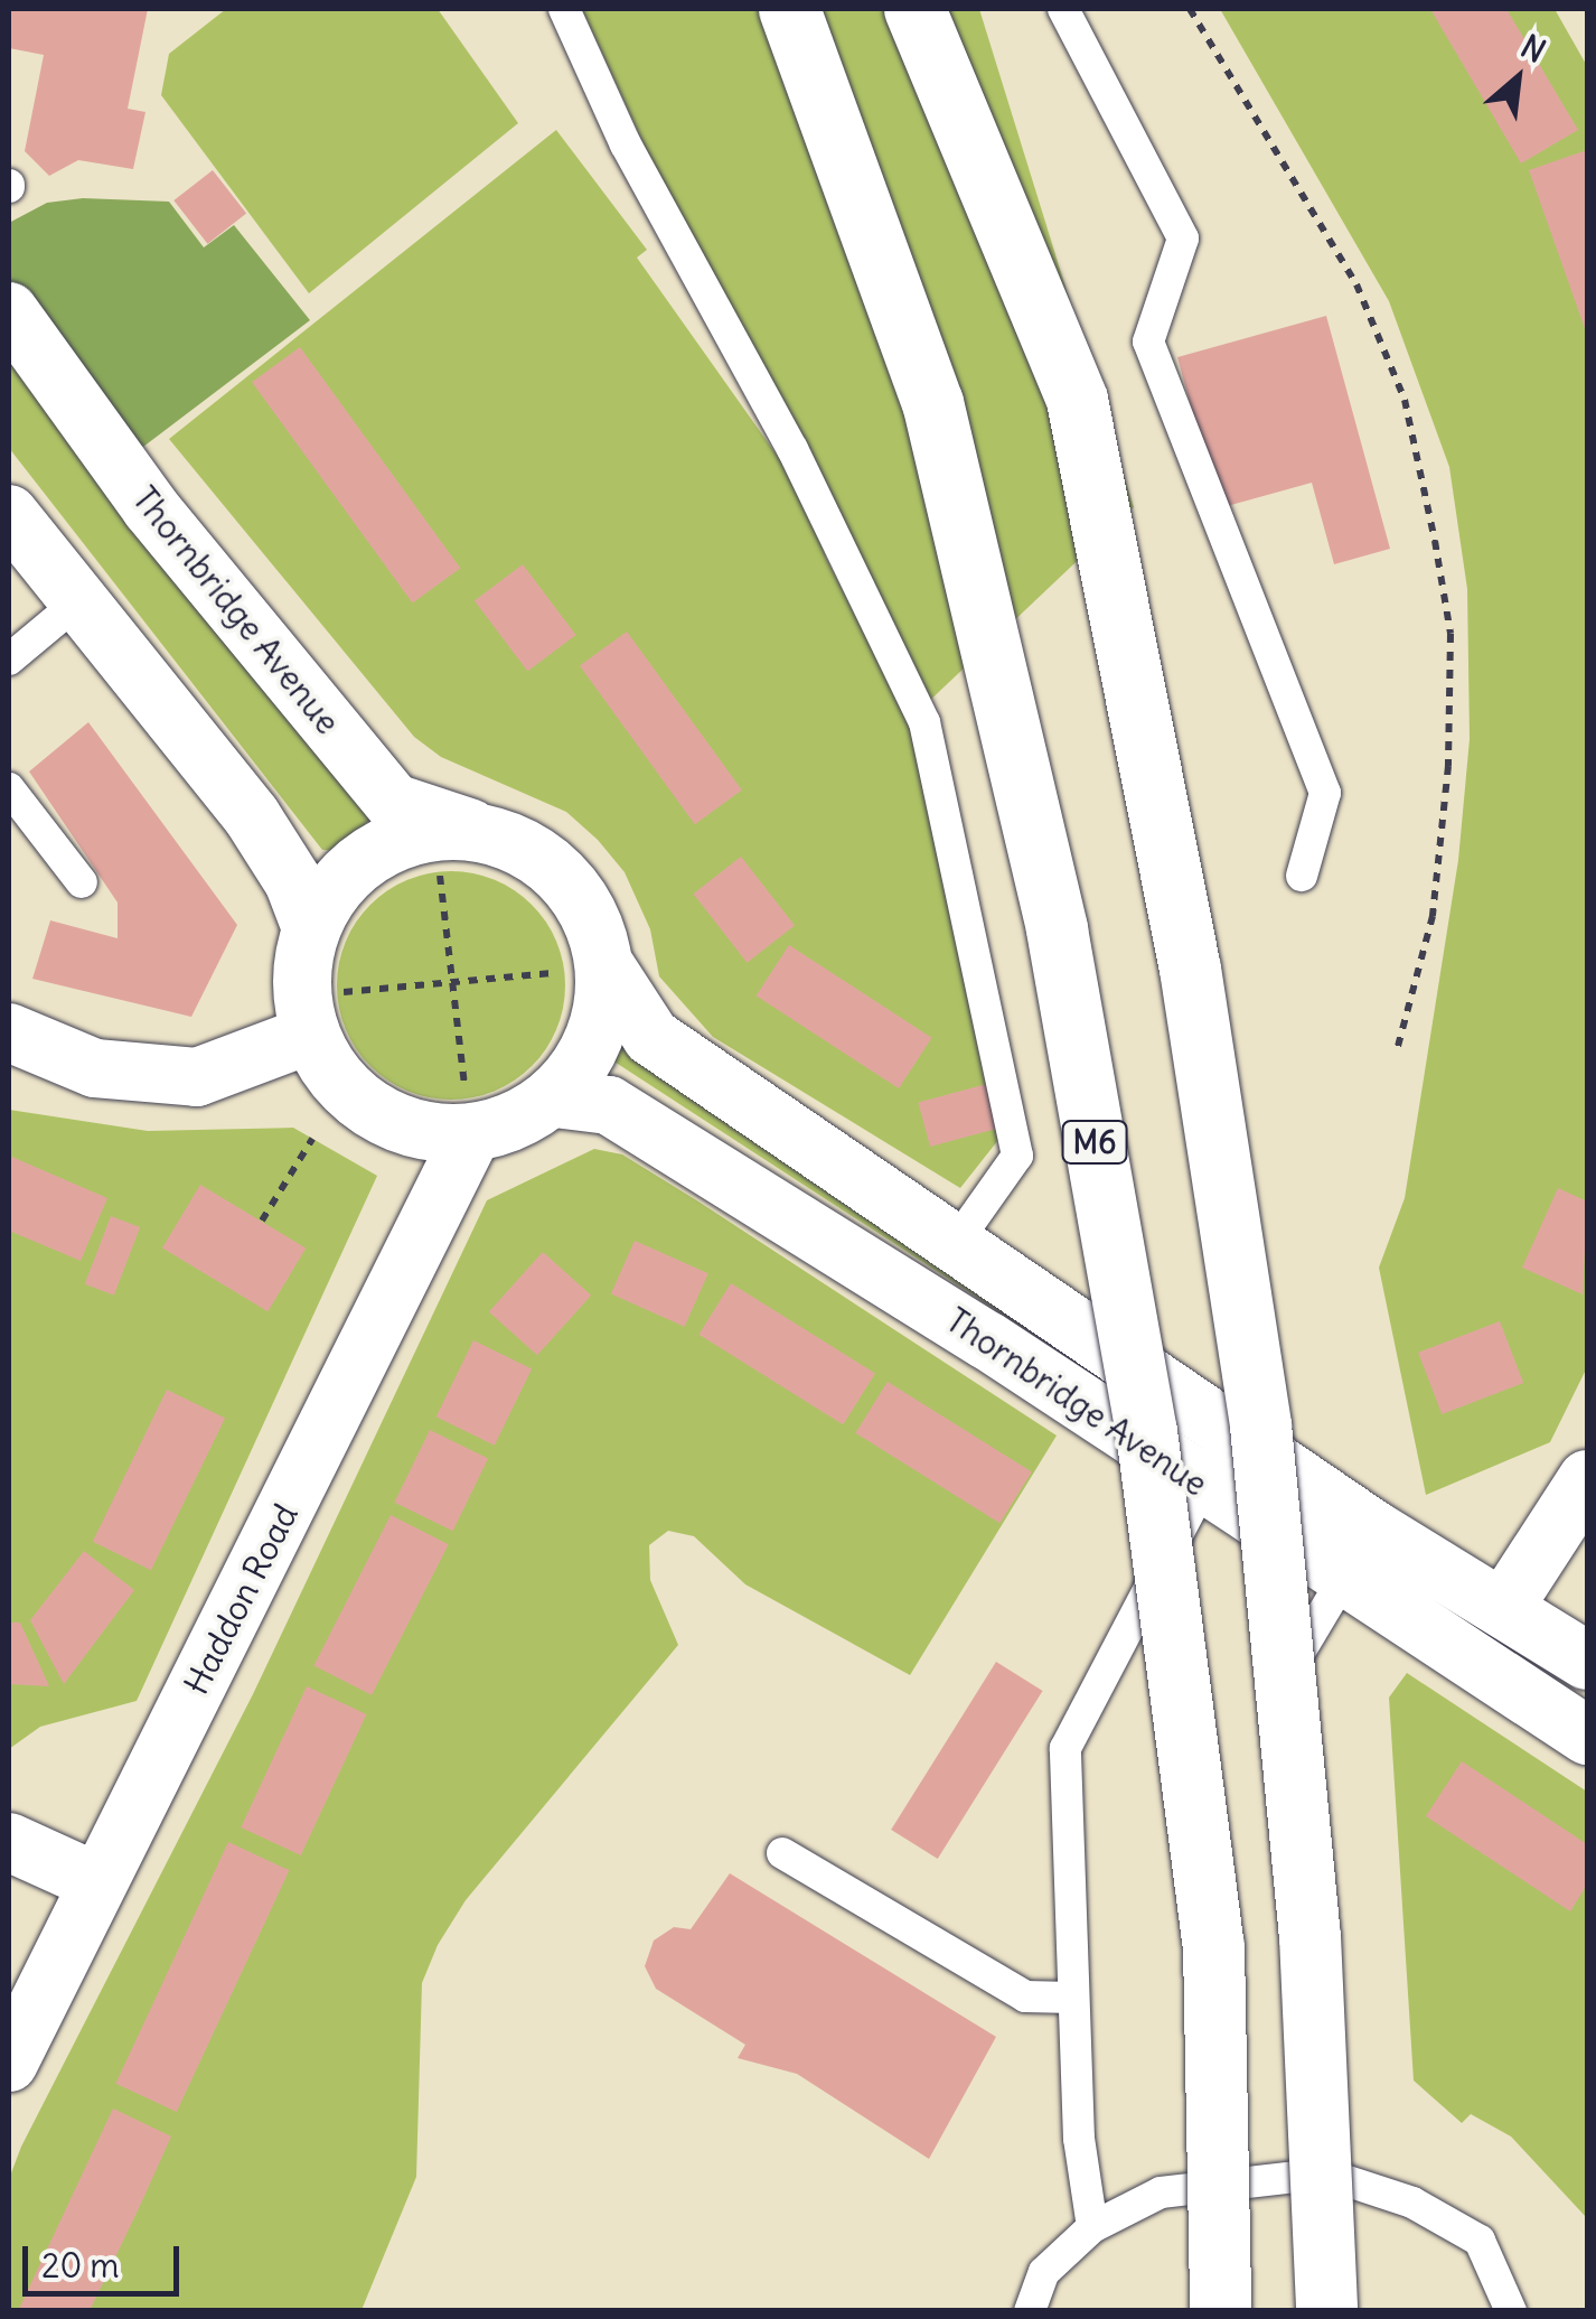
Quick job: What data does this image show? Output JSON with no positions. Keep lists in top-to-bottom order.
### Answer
{
  "streets": {
    "highway": ["M6"],
    "street": ["Thornbridge Avenue", "Haddon Road"]
  },
  "scale_bar": "20 m",
  "north": "top right"
}
